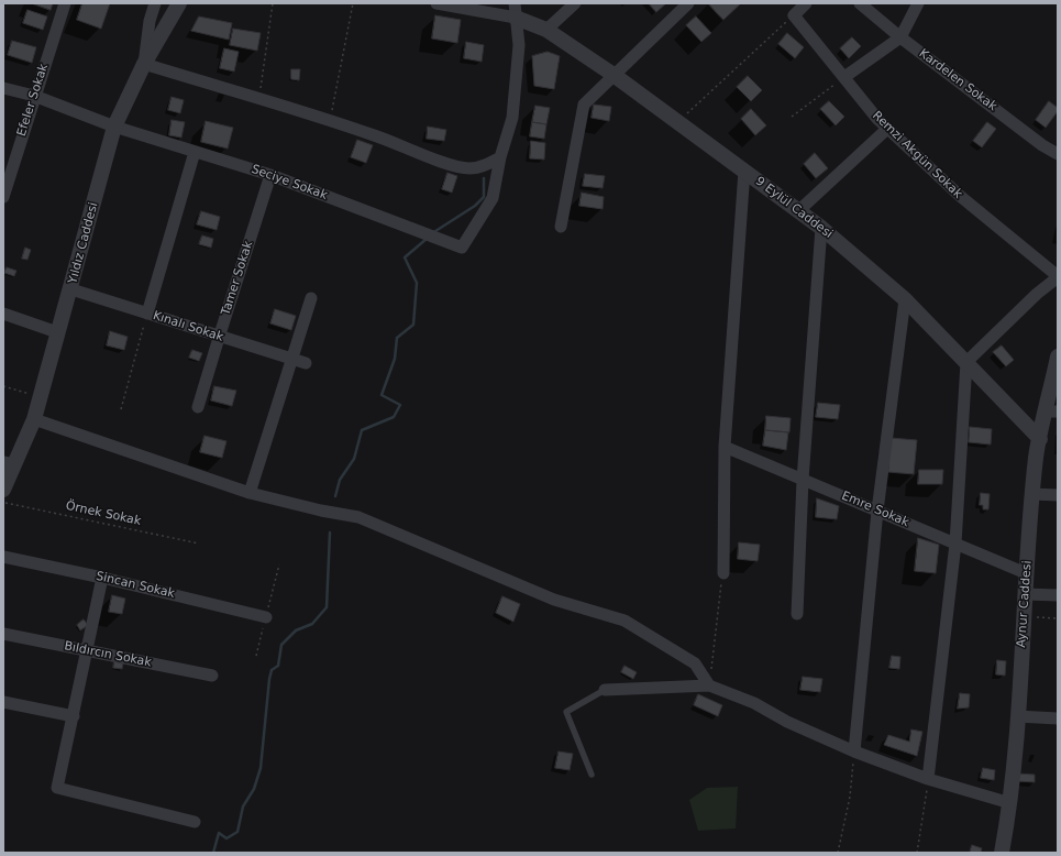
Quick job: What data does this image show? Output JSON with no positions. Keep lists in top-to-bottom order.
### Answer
{
  "streets": {
    "street": [
      "Kardelen Sokak",
      "Efeler Sokak",
      "Remzi Akgün Sokak",
      "Seciye Sokak",
      "9 Eylül Caddesi",
      "Yıldız Caddesi",
      "Tamer Sokak",
      "Kınalı Sokak",
      "Emre Sokak",
      "Sincan Sokak",
      "Aynur Caddesi",
      "Bıldırcın Sokak"
    ],
    "path": ["Örnek Sokak"]
  },
  "crossings": [
    ["Efeler Sokak", "Seciye Sokak"],
    ["Seciye Sokak", "Yıldız Caddesi"],
    ["Seciye Sokak", "Tamer Sokak"],
    ["9 Eylül Caddesi", "Aynur Caddesi"],
    ["Yıldız Caddesi", "Kınalı Sokak"],
    ["Tamer Sokak", "Kınalı Sokak"],
    ["Emre Sokak", "Aynur Caddesi"]
  ]
}
